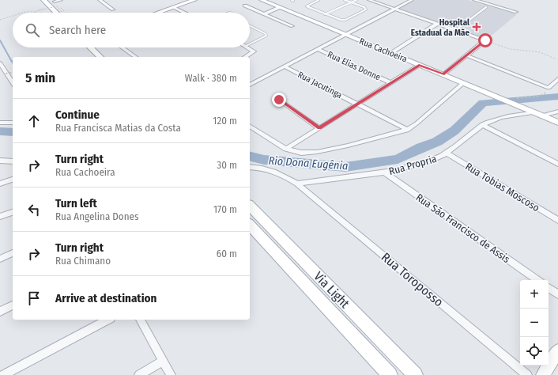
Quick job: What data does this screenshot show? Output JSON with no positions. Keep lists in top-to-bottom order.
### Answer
{
  "streets": {
    "main road": ["Rua Cachoeira", "Via Light"],
    "street": [
      "Rua Elias Donne",
      "Rua Jacutinga",
      "Rua Propria",
      "Rua Tobias Moscoso",
      "Rua São Francisco de Assis",
      "Rua Toroposso"
    ]
  },
  "crossings": [
    ["Rua Cachoeira", "Rua Propria"],
    ["Rua Propria", "Rua Tobias Moscoso"],
    ["Rua Propria", "Rua São Francisco de Assis"],
    ["Rua Propria", "Rua Toroposso"]
  ],
  "water": ["Rio Dona Eugênia"],
  "places": {
    "health": ["Hospital Estadual da Mãe"]
  },
  "page": {
    "search": "Search here",
    "heading": ["5 min", "Walk · 380 m"],
    "list": [
      ["Continue", "Rua Francisca Matias da Costa", "120 m"],
      ["Turn right", "Rua Cachoeira", "30 m"],
      ["Turn left", "Rua Angelina Dones", "170 m"],
      ["Turn right", "Rua Chimano", "60 m"],
      "Arrive at destination"
    ],
    "map_buttons": ["+", "−"]
  }
}
